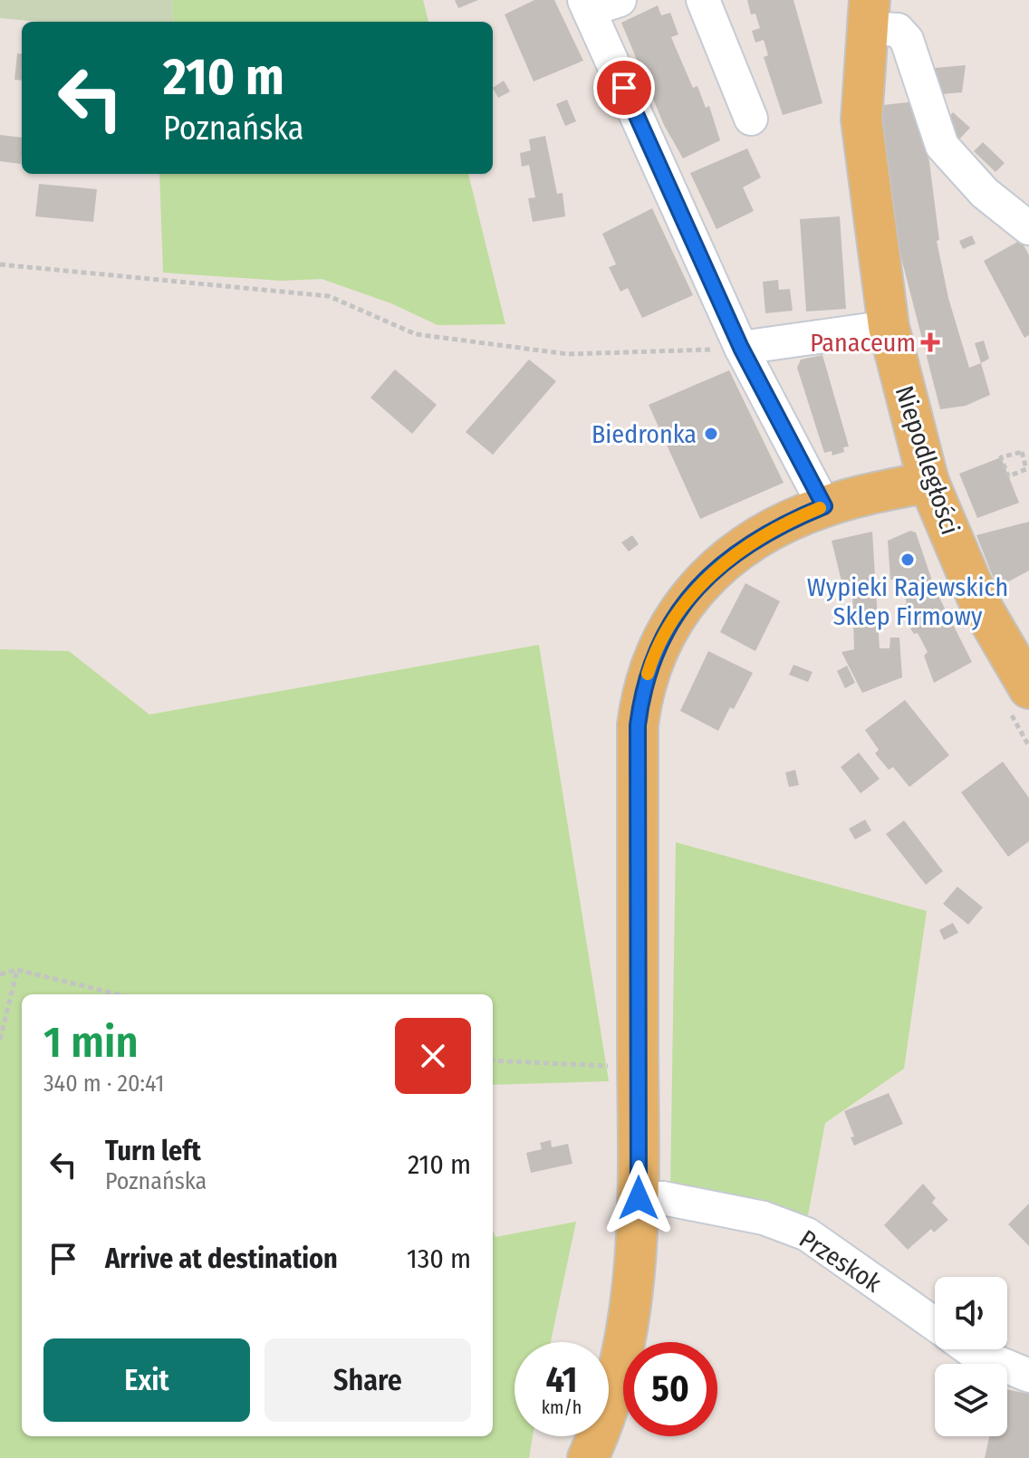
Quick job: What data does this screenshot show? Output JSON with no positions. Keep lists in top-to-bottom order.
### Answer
{
  "streets": {
    "main road": ["Niepodległości"],
    "street": ["Przeskok"]
  },
  "places": {
    "health": ["Panaceum"],
    "other": ["Biedronka", "Wypieki Rajewskich Sklep Firmowy"]
  },
  "page": {
    "turn": ["210 m", "Poznańska"],
    "heading": ["1 min", "340 m · 20:41"],
    "list": [
      {
        "name": "Turn left",
        "note": "Poznańska",
        "value": "210 m"
      },
      {
        "name": "Arrive at destination",
        "value": "130 m"
      }
    ],
    "buttons": ["Exit", "Share"],
    "speed": "41 km/h",
    "limit": "50"
  }
}
